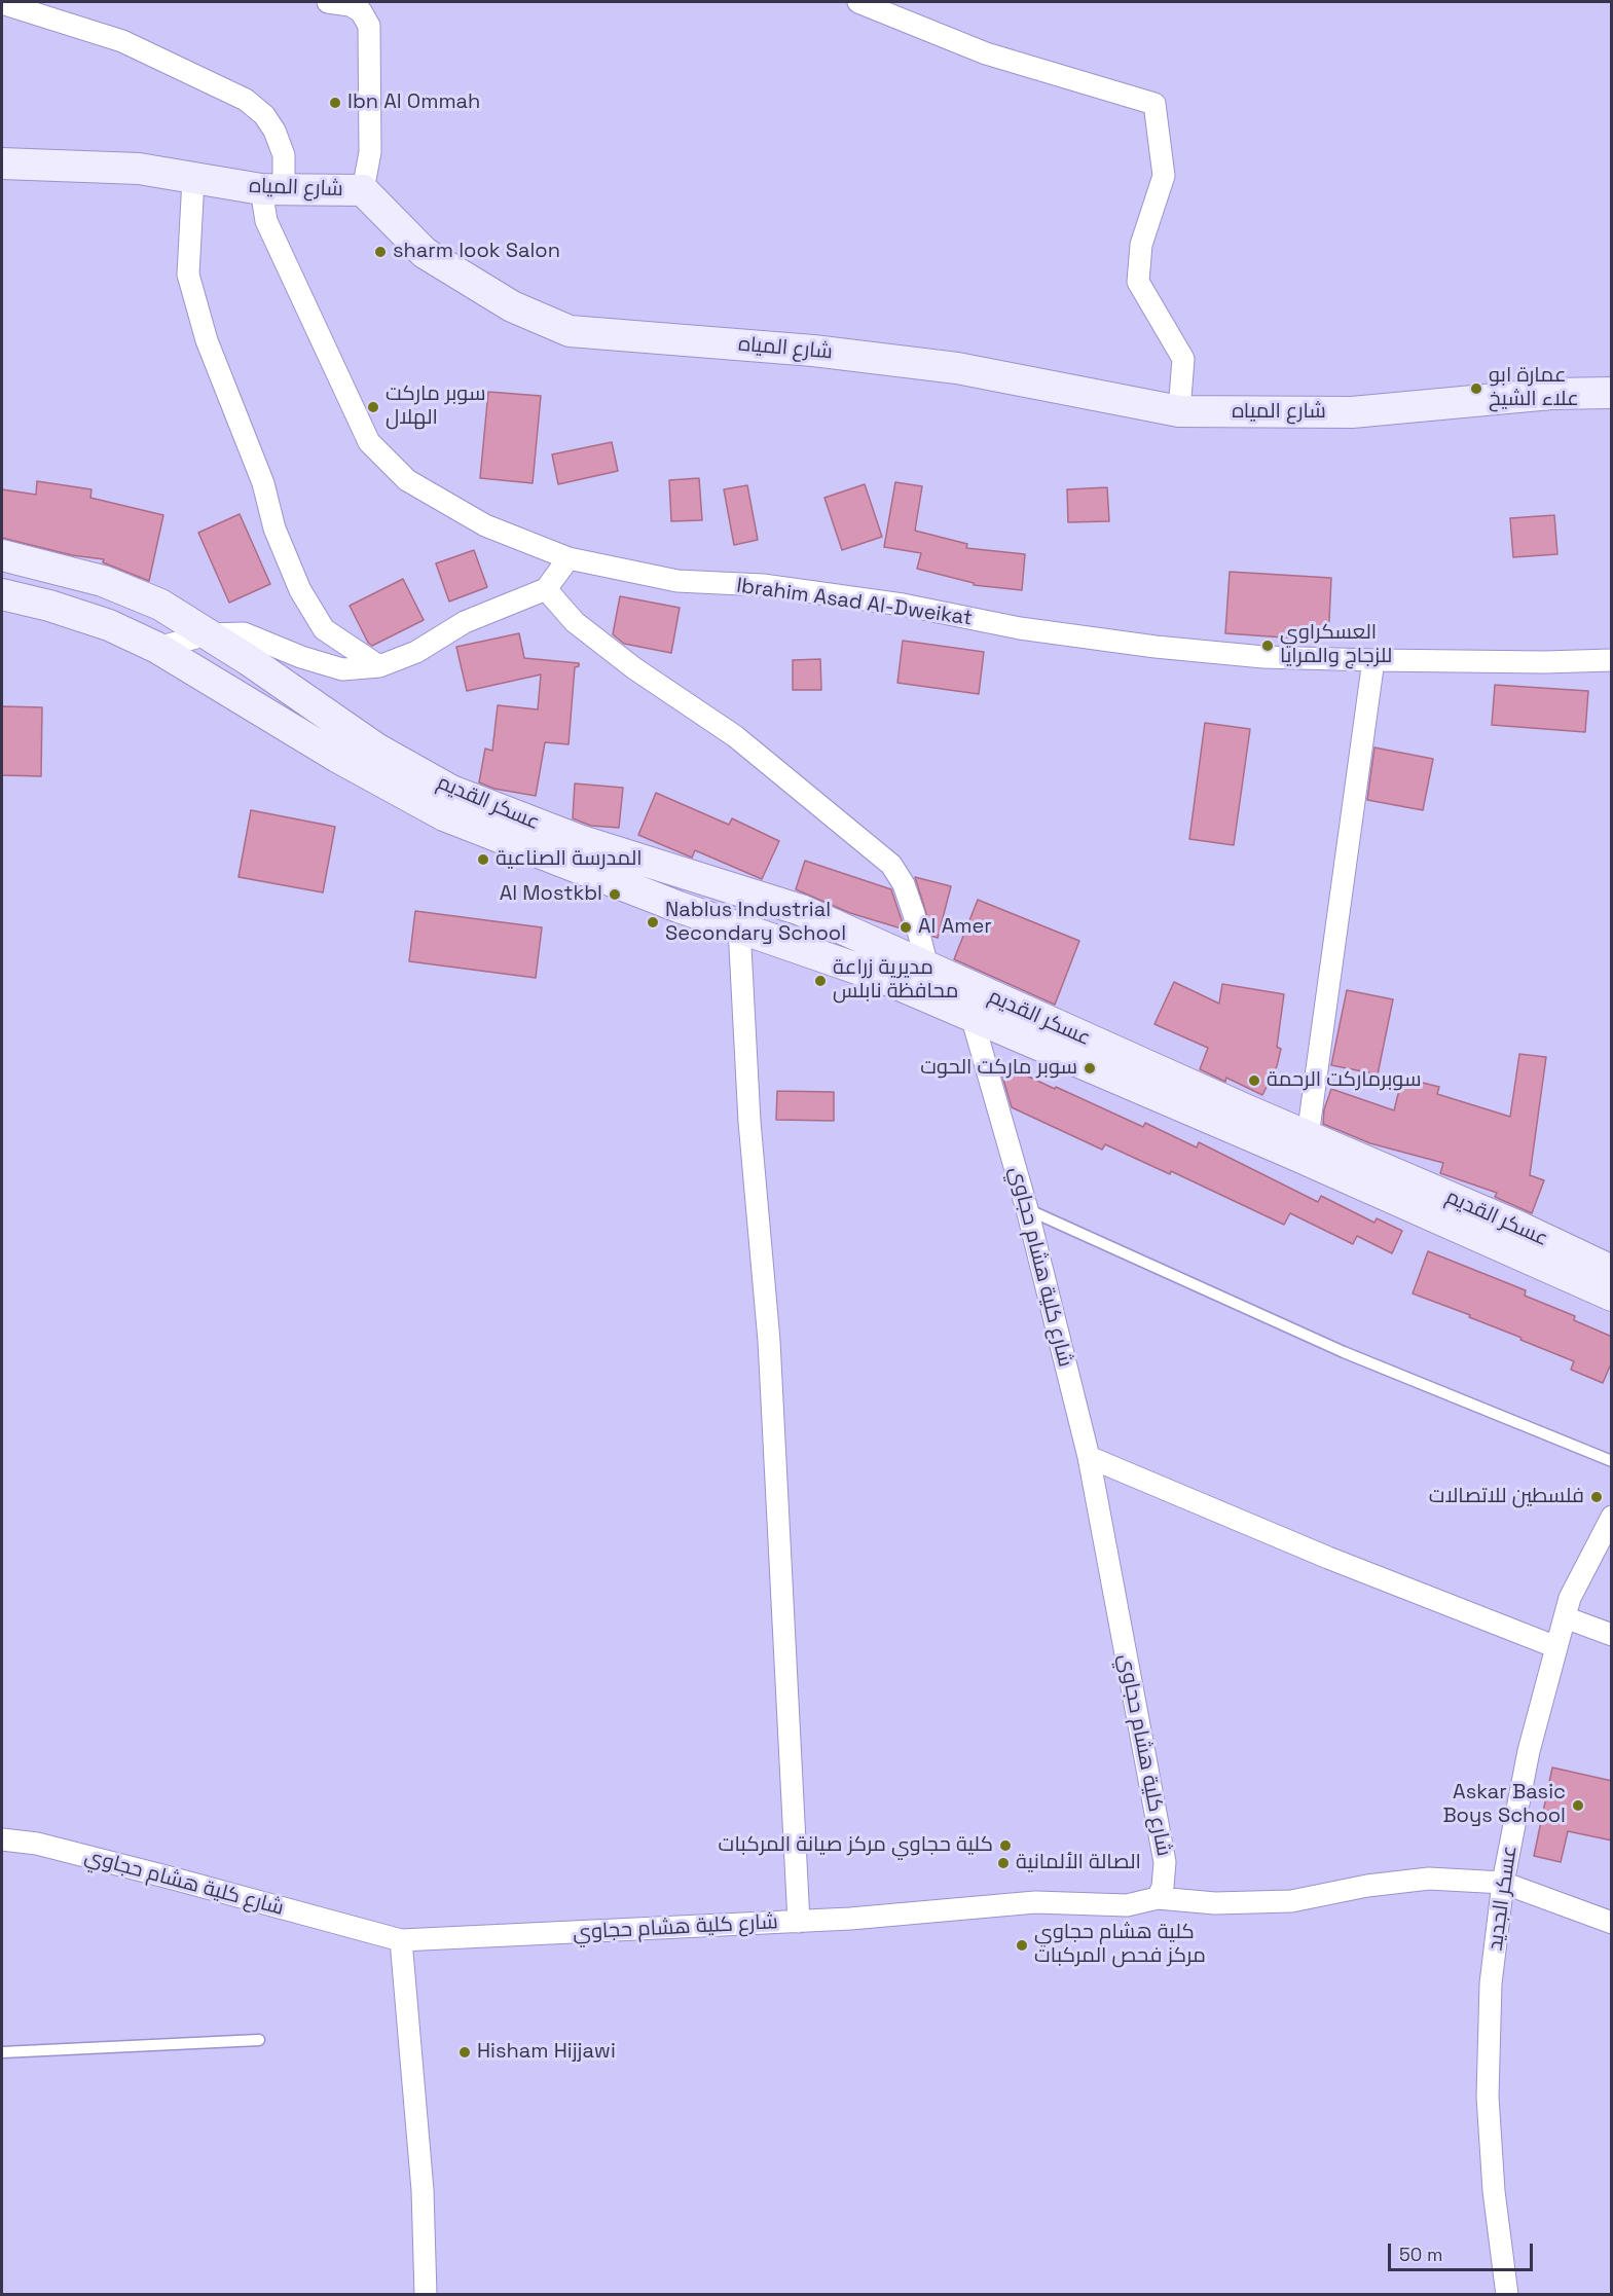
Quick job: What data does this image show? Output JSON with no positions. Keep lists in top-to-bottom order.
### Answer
{
  "streets": {
    "street": [
      "شارع المياه",
      "Ibrahim Asad Al-Dweikat",
      "عسكر القديم",
      "شارع كلية هشام حجاوي",
      "عسكر الجديد"
    ]
  },
  "crossings": [
    ["شارع المياه", "Ibrahim Asad Al-Dweikat"],
    ["عسكر القديم", "شارع كلية هشام حجاوي"]
  ],
  "places": [
    "Ibn Al Ommah",
    "sharm look Salon",
    "عمارة ابو علاء الشيخ",
    "سوبر ماركت الهلال",
    "العسكراوي للزجاج والمرايا",
    "المدرسة الصناعية",
    "Al Mostkbl",
    "Nablus Industrial Secondary School",
    "Al Amer",
    "مديرية زراعة محافظة نابلس",
    "سوبر ماركت الحوت",
    "سوبرماركت الرحمة",
    "فلسطين للاتصالات",
    "Askar Basic Boys School",
    "كلية حجاوي مركز صيانة المركبات",
    "الصالة الألمانية",
    "كلية هشام حجاوي مركز فحص المركبات",
    "Hisham Hijjawi"
  ],
  "scale_bar": "50 m"
}
